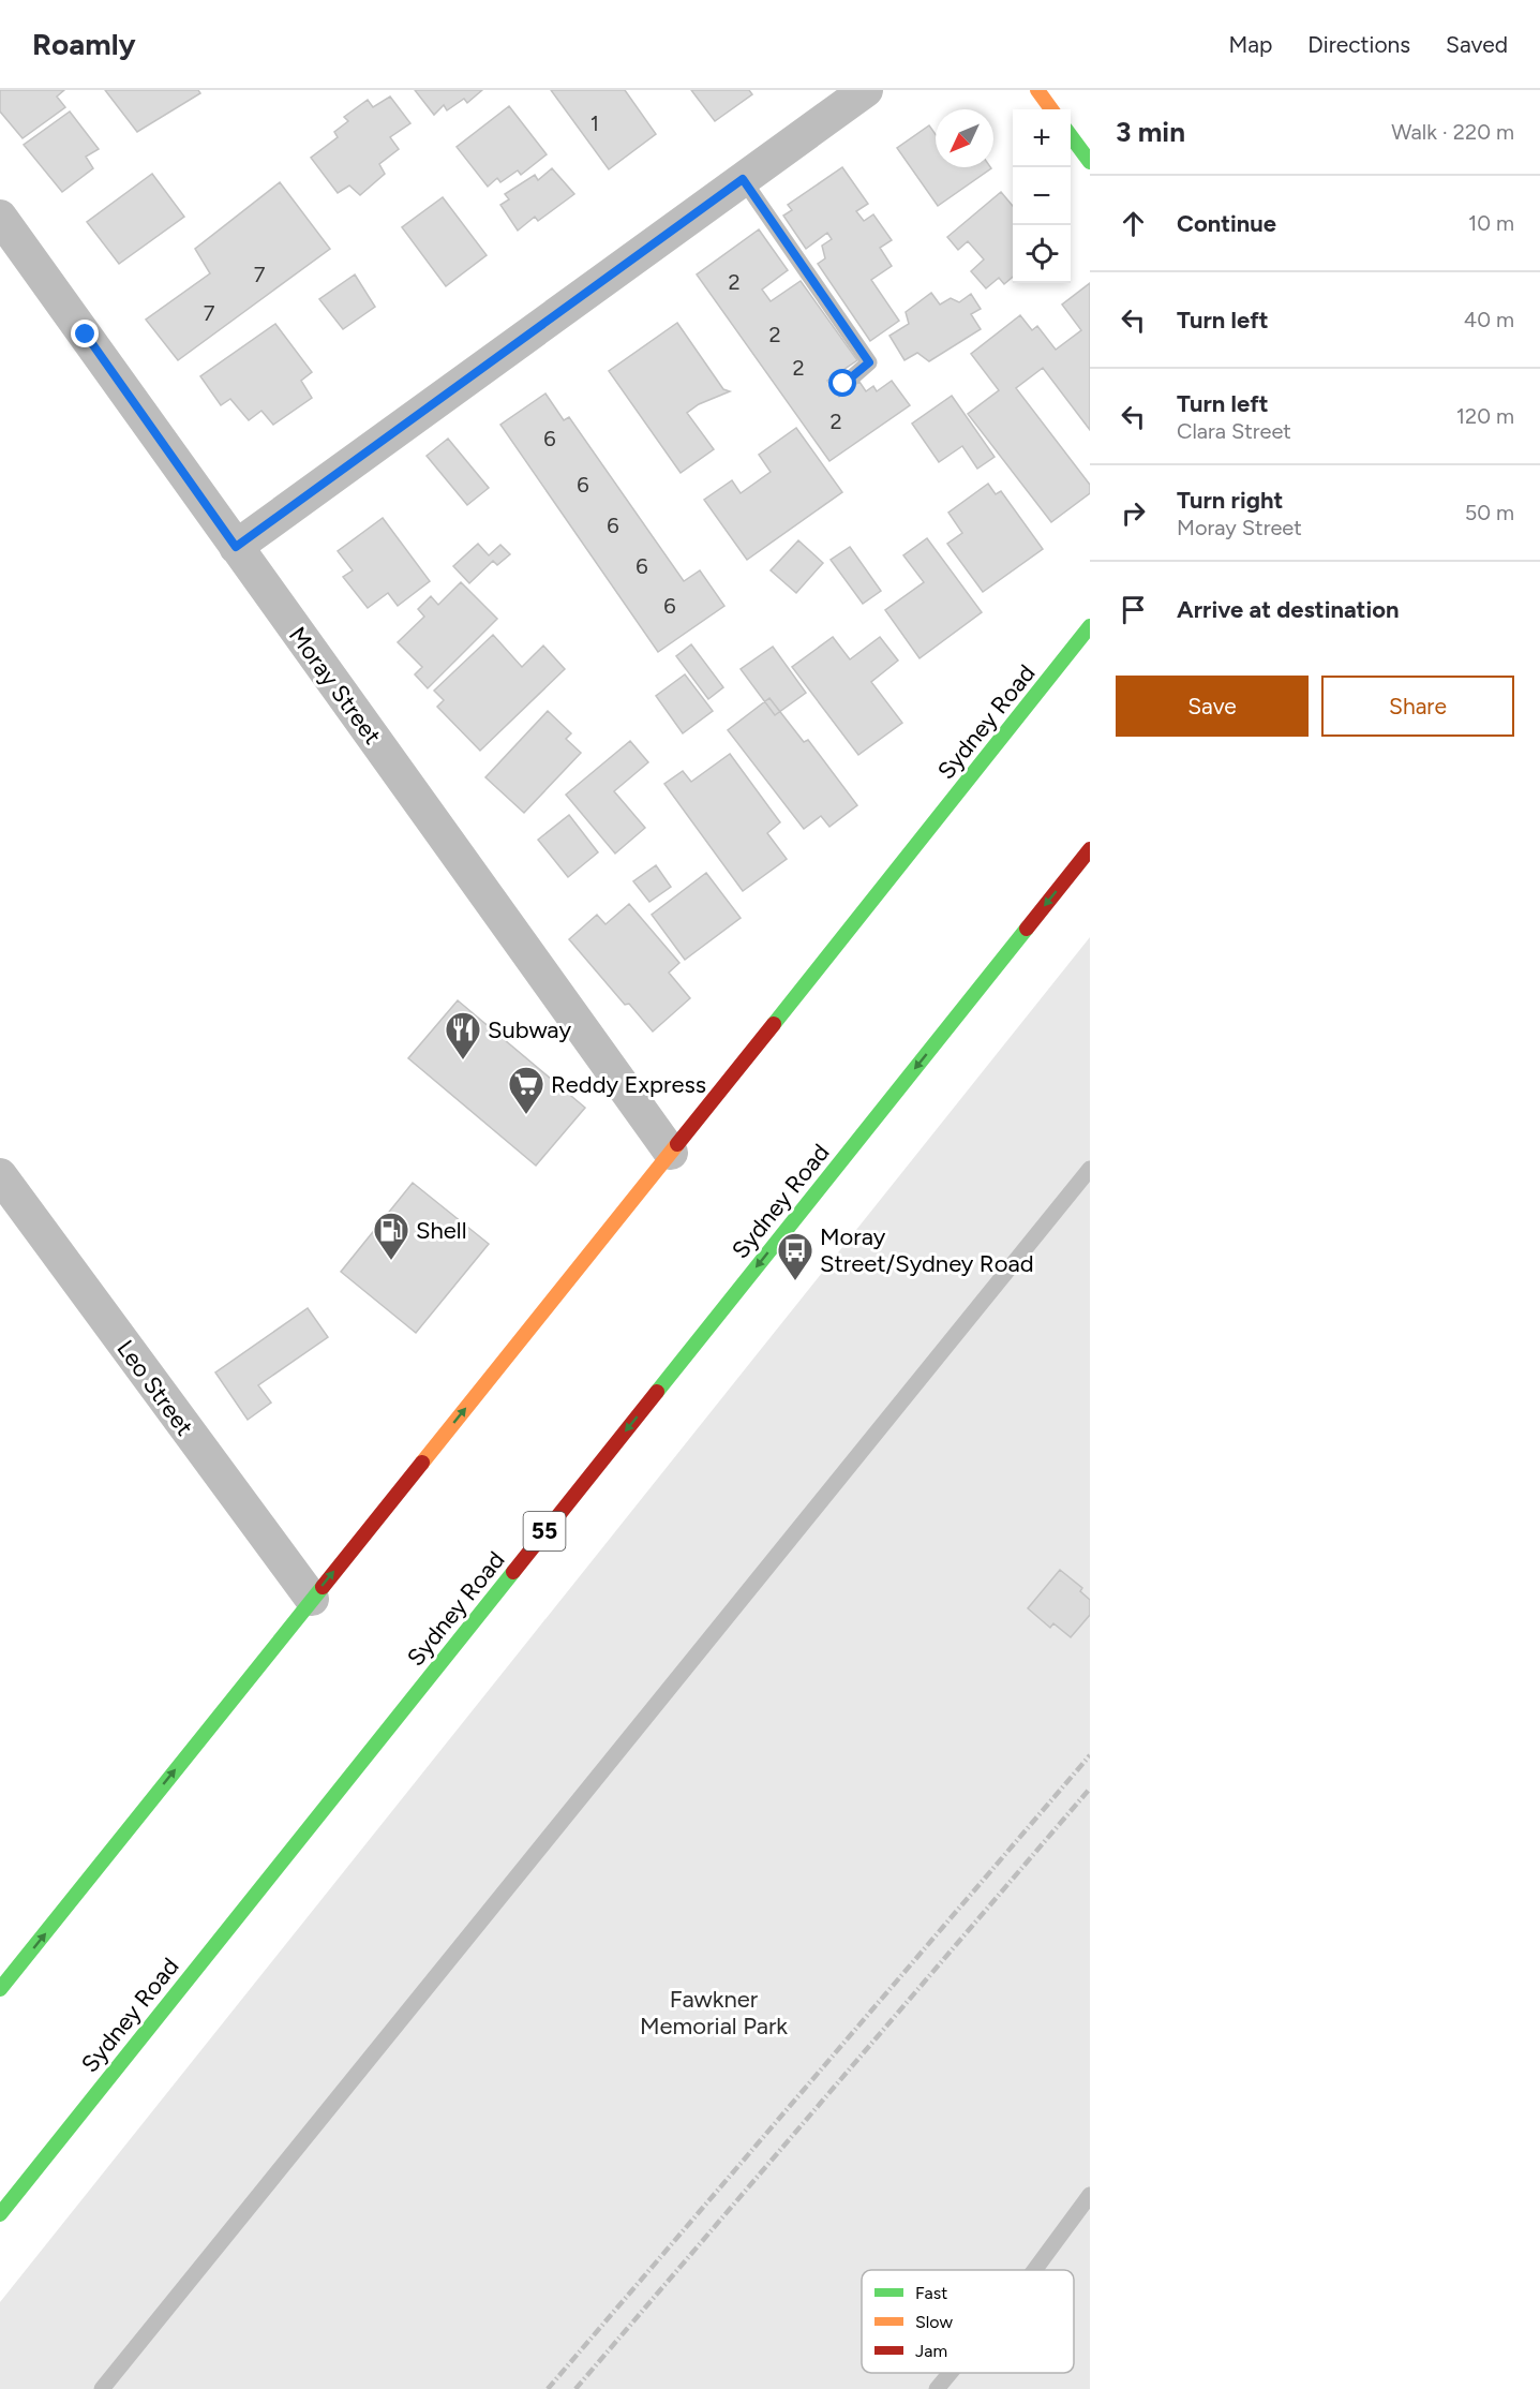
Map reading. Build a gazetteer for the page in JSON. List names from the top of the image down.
{
  "streets": {
    "main road": ["Sydney Road", "55"],
    "street": ["Moray Street", "Leo Street"]
  },
  "crossings": [
    ["Moray Street", "Sydney Road"],
    ["Sydney Road", "Leo Street"]
  ],
  "parks": ["Fawkner Memorial Park"],
  "places": {
    "restaurant": ["Subway"],
    "supermarket": ["Reddy Express"],
    "fuel station": ["Shell"],
    "bus stop": ["Moray Street/Sydney Road"]
  },
  "house_numbers": [
    "1",
    "7",
    "2",
    "7",
    "2",
    "2",
    "2",
    "6",
    "6",
    "6",
    "6",
    "6"
  ],
  "legend": ["Fast", "Slow", "Jam"],
  "north": "bottom left",
  "page": {
    "header": "Roamly",
    "nav": ["Map", "Directions", "Saved"],
    "heading": ["3 min", "Walk · 220 m"],
    "map_buttons": ["+", "−"],
    "list": [
      ["Continue", "10 m"],
      ["Turn left", "40 m"],
      ["Turn left", "Clara Street", "120 m"],
      ["Turn right", "Moray Street", "50 m"],
      "Arrive at destination"
    ],
    "buttons": ["Save", "Share"]
  }
}
